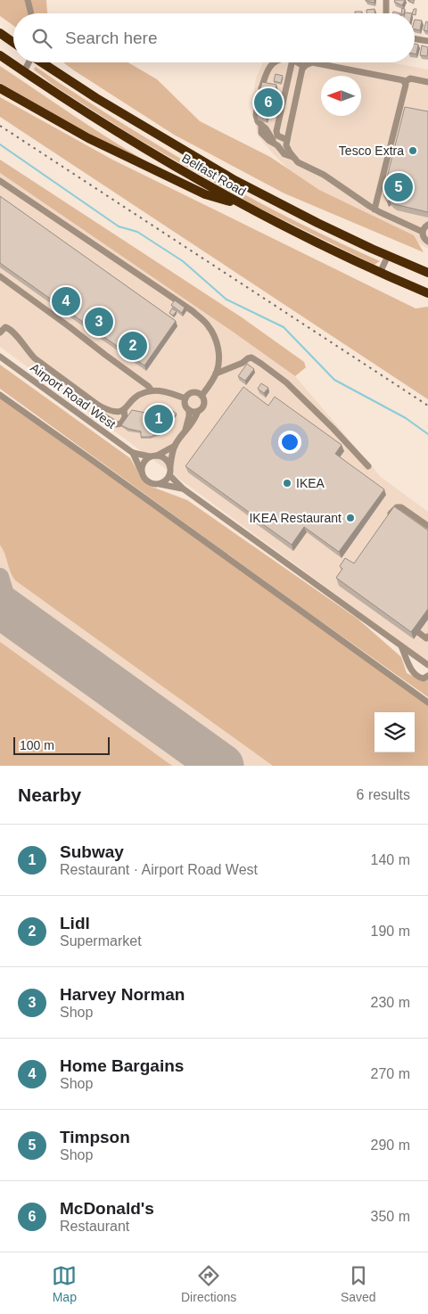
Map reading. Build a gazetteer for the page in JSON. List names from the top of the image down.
{
  "streets": {
    "highway": ["Belfast Road"],
    "street": ["Airport Road West"]
  },
  "places": ["Tesco Extra", "IKEA", "IKEA Restaurant"],
  "scale_bar": "100 m",
  "north": "left",
  "page": {
    "search": "Search here",
    "pins": [
      "6",
      "5",
      "4",
      "3",
      "2",
      "1"
    ],
    "scale": "100 m",
    "heading": ["Nearby", "6 results"],
    "list": [
      {
        "mark": "1",
        "name": "Subway",
        "note": "Restaurant · Airport Road West",
        "value": "140 m"
      },
      {
        "mark": "2",
        "name": "Lidl",
        "note": "Supermarket",
        "value": "190 m"
      },
      {
        "mark": "3",
        "name": "Harvey Norman",
        "note": "Shop",
        "value": "230 m"
      },
      {
        "mark": "4",
        "name": "Home Bargains",
        "note": "Shop",
        "value": "270 m"
      },
      {
        "mark": "5",
        "name": "Timpson",
        "note": "Shop",
        "value": "290 m"
      },
      {
        "mark": "6",
        "name": "McDonald's",
        "note": "Restaurant",
        "value": "350 m"
      }
    ],
    "nav": ["Map", "Directions", "Saved"]
  }
}
